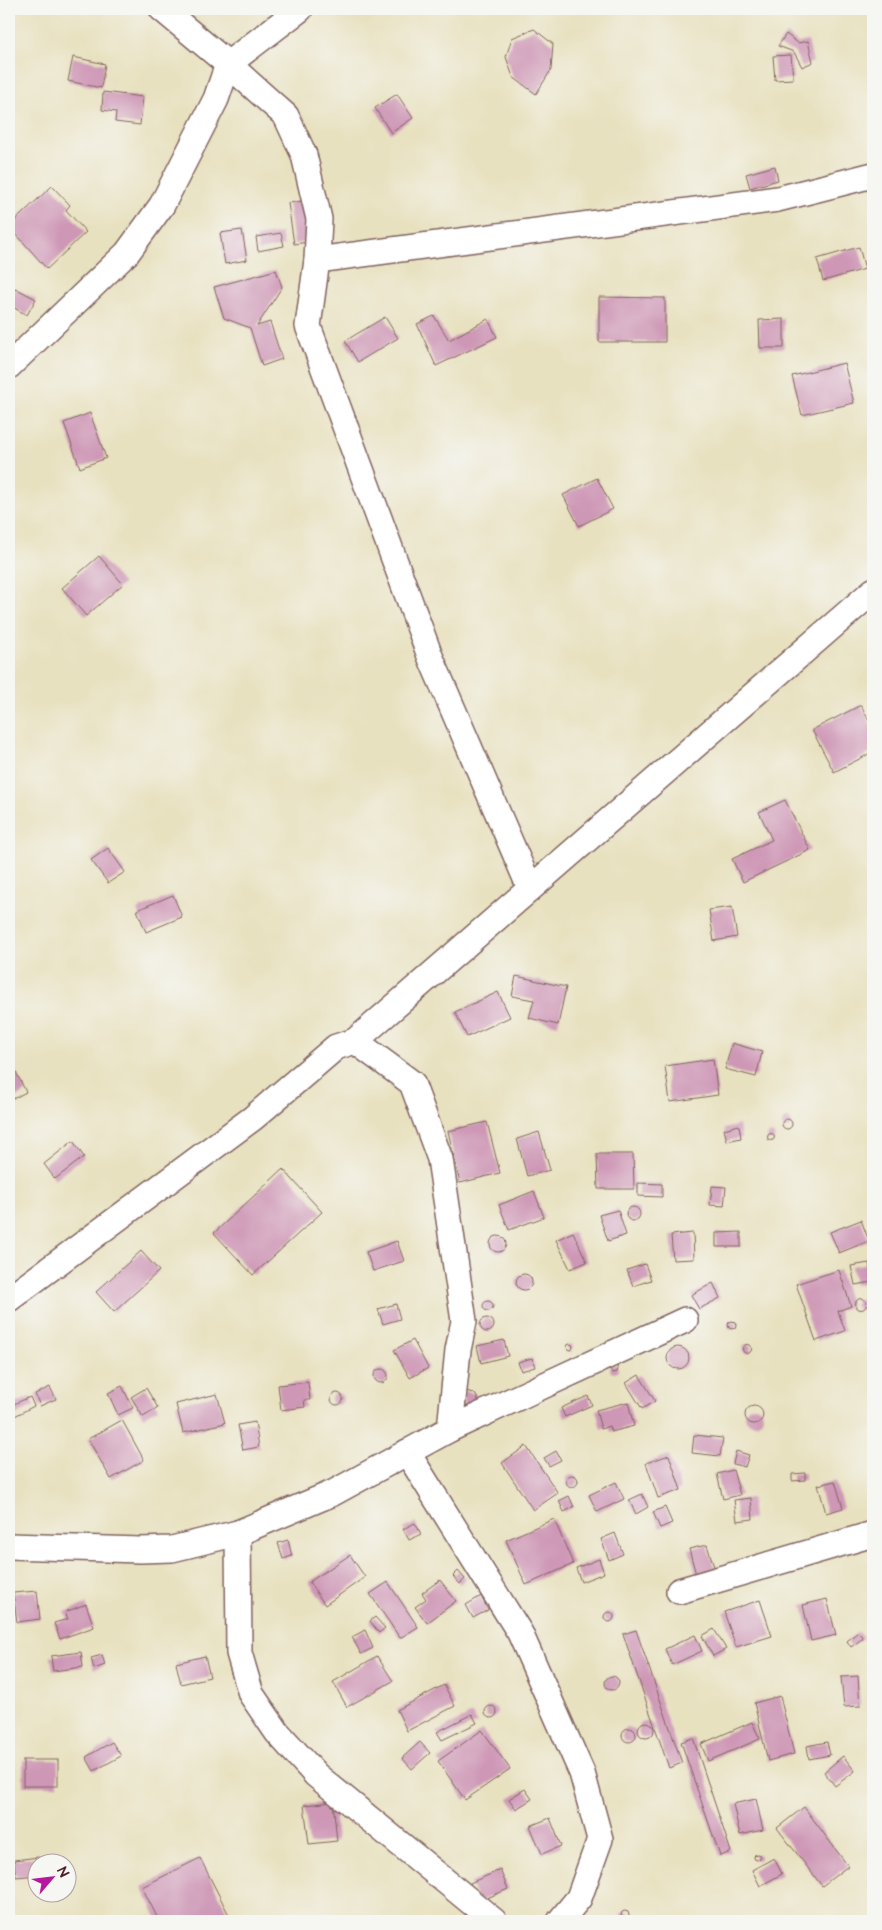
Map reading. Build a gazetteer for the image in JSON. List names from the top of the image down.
{
  "north": "top right"
}
